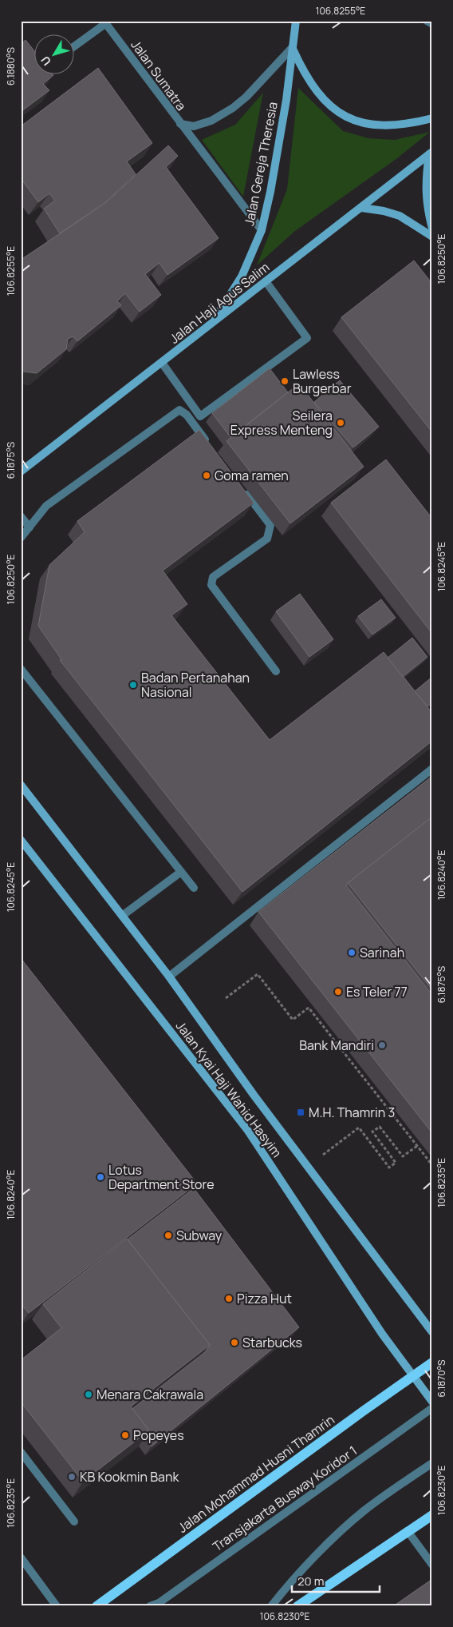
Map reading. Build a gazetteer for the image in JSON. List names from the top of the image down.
{
  "streets": {
    "main road": [
      "Jalan Gereja Theresia",
      "Jalan Haji Agus Salim",
      "Jalan Kyai Haji Wahid Hasyim",
      "Jalan Mohammad Husni Thamrin"
    ],
    "street": ["Jalan Sumatra", "Transjakarta Busway Koridor 1"]
  },
  "crossings": [
    ["Jalan Sumatra", "Jalan Gereja Theresia"],
    ["Jalan Gereja Theresia", "Jalan Haji Agus Salim"],
    ["Jalan Kyai Haji Wahid Hasyim", "Jalan Mohammad Husni Thamrin"]
  ],
  "places": {
    "other": [
      "Lawless Burgerbar",
      "Seilera Express Menteng",
      "Goma ramen",
      "Badan Pertanahan Nasional",
      "Sarinah",
      "Es Teler 77",
      "Bank Mandiri",
      "Lotus Department Store",
      "Subway",
      "Pizza Hut",
      "Starbucks",
      "Menara Cakrawala",
      "Popeyes",
      "KB Kookmin Bank"
    ],
    "transit": ["M.H. Thamrin 3"]
  },
  "scale_bar": "20 m",
  "north": "bottom left",
  "coordinates": [
    "106.8255°E",
    "6.1880°S",
    "106.8250°E",
    "6.1875°S",
    "106.8245°E",
    "106.8240°E",
    "106.8235°E",
    "6.1870°S",
    "106.8230°E"
  ]
}
